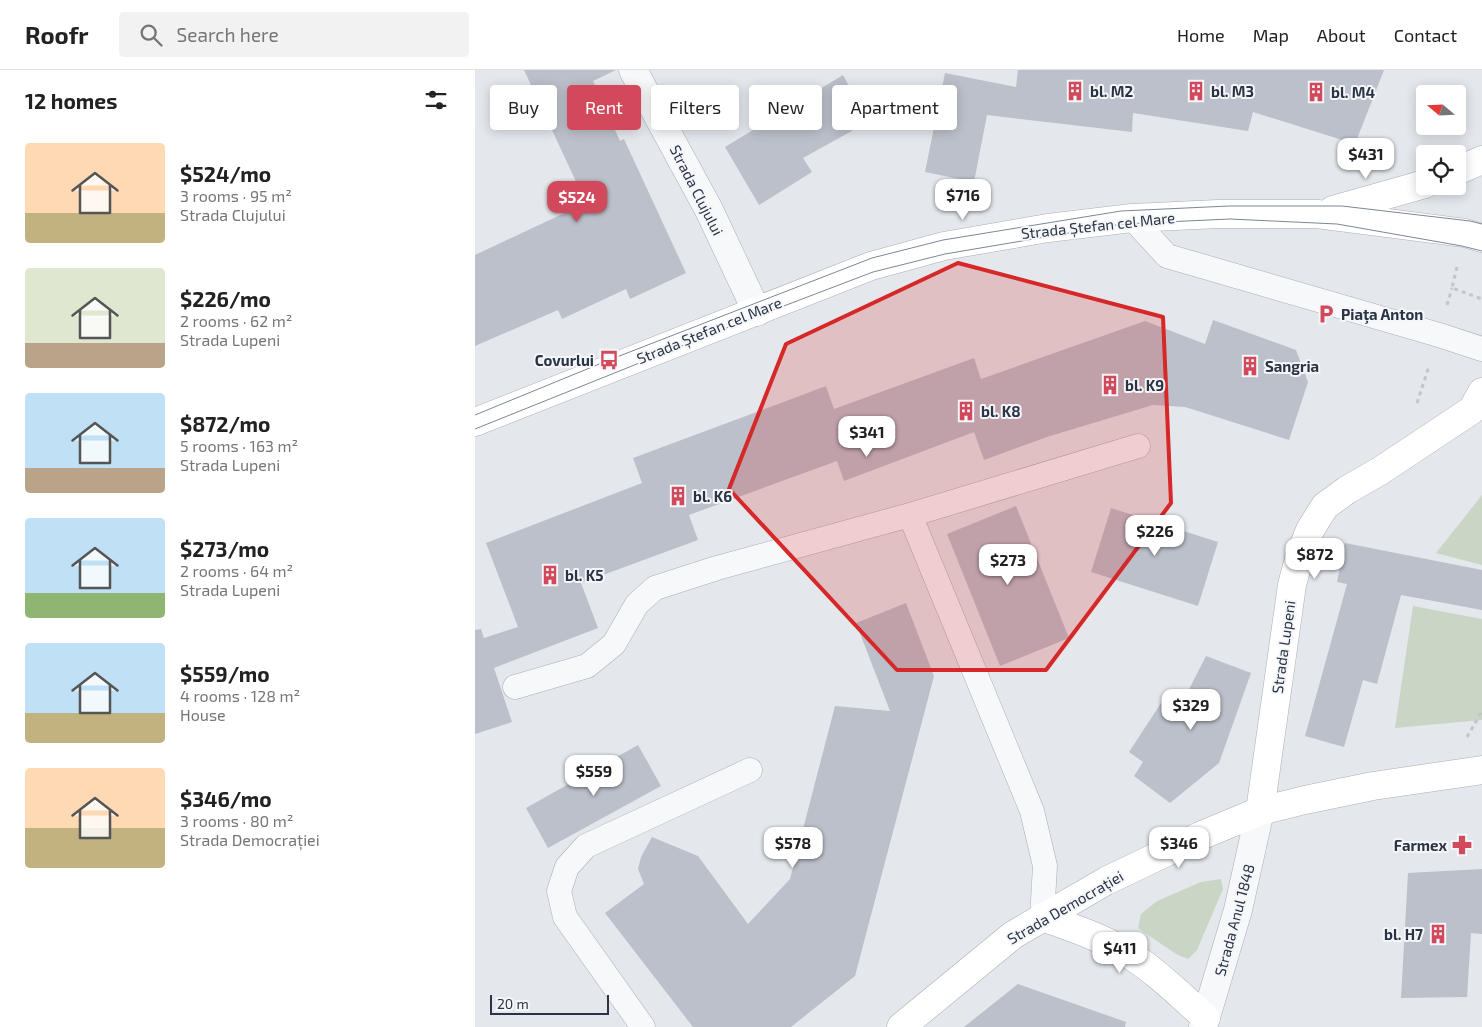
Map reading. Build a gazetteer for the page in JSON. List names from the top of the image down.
{
  "streets": {
    "main road": ["Strada Ștefan cel Mare", "Strada Lupeni", "Strada Democrației"],
    "street": ["Strada Clujului", "Strada Anul 1848"]
  },
  "crossings": [
    ["Strada Clujului", "Strada Ștefan cel Mare"],
    ["Strada Lupeni", "Strada Democrației"],
    ["Strada Lupeni", "Strada Anul 1848"],
    ["Strada Democrației", "Strada Anul 1848"]
  ],
  "places": {
    "building": [
      "bl. M2",
      "bl. M3",
      "bl. M4",
      "Sangria",
      "bl. K9",
      "bl. K8",
      "bl. K6",
      "bl. K5",
      "bl. H7"
    ],
    "parking": ["Piaţa Anton"],
    "bus stop": ["Covurlui"],
    "pharmacy": ["Farmex"]
  },
  "scale_bar": "20 m",
  "north": "left",
  "page": {
    "header": "Roofr",
    "search": "Search here",
    "nav": [
      "Home",
      "Map",
      "About",
      "Contact"
    ],
    "heading": "12 homes",
    "chip": [
      "Buy",
      "Rent",
      "Filters",
      "New",
      "Apartment"
    ],
    "list": [
      {
        "name": "$524/mo",
        "note": "3 rooms · 95 m² · Strada Clujului"
      },
      {
        "name": "$226/mo",
        "note": "2 rooms · 62 m² · Strada Lupeni"
      },
      {
        "name": "$872/mo",
        "note": "5 rooms · 163 m² · Strada Lupeni"
      },
      {
        "name": "$273/mo",
        "note": "2 rooms · 64 m² · Strada Lupeni"
      },
      {
        "name": "$559/mo",
        "note": "4 rooms · 128 m² · House"
      },
      {
        "name": "$346/mo",
        "note": "3 rooms · 80 m² · Strada Democrației"
      }
    ],
    "price": [
      "$431",
      "$716",
      "$524",
      "$341",
      "$226",
      "$872",
      "$273",
      "$329",
      "$559",
      "$578",
      "$346",
      "$411"
    ],
    "scale": "20 m"
  }
}
